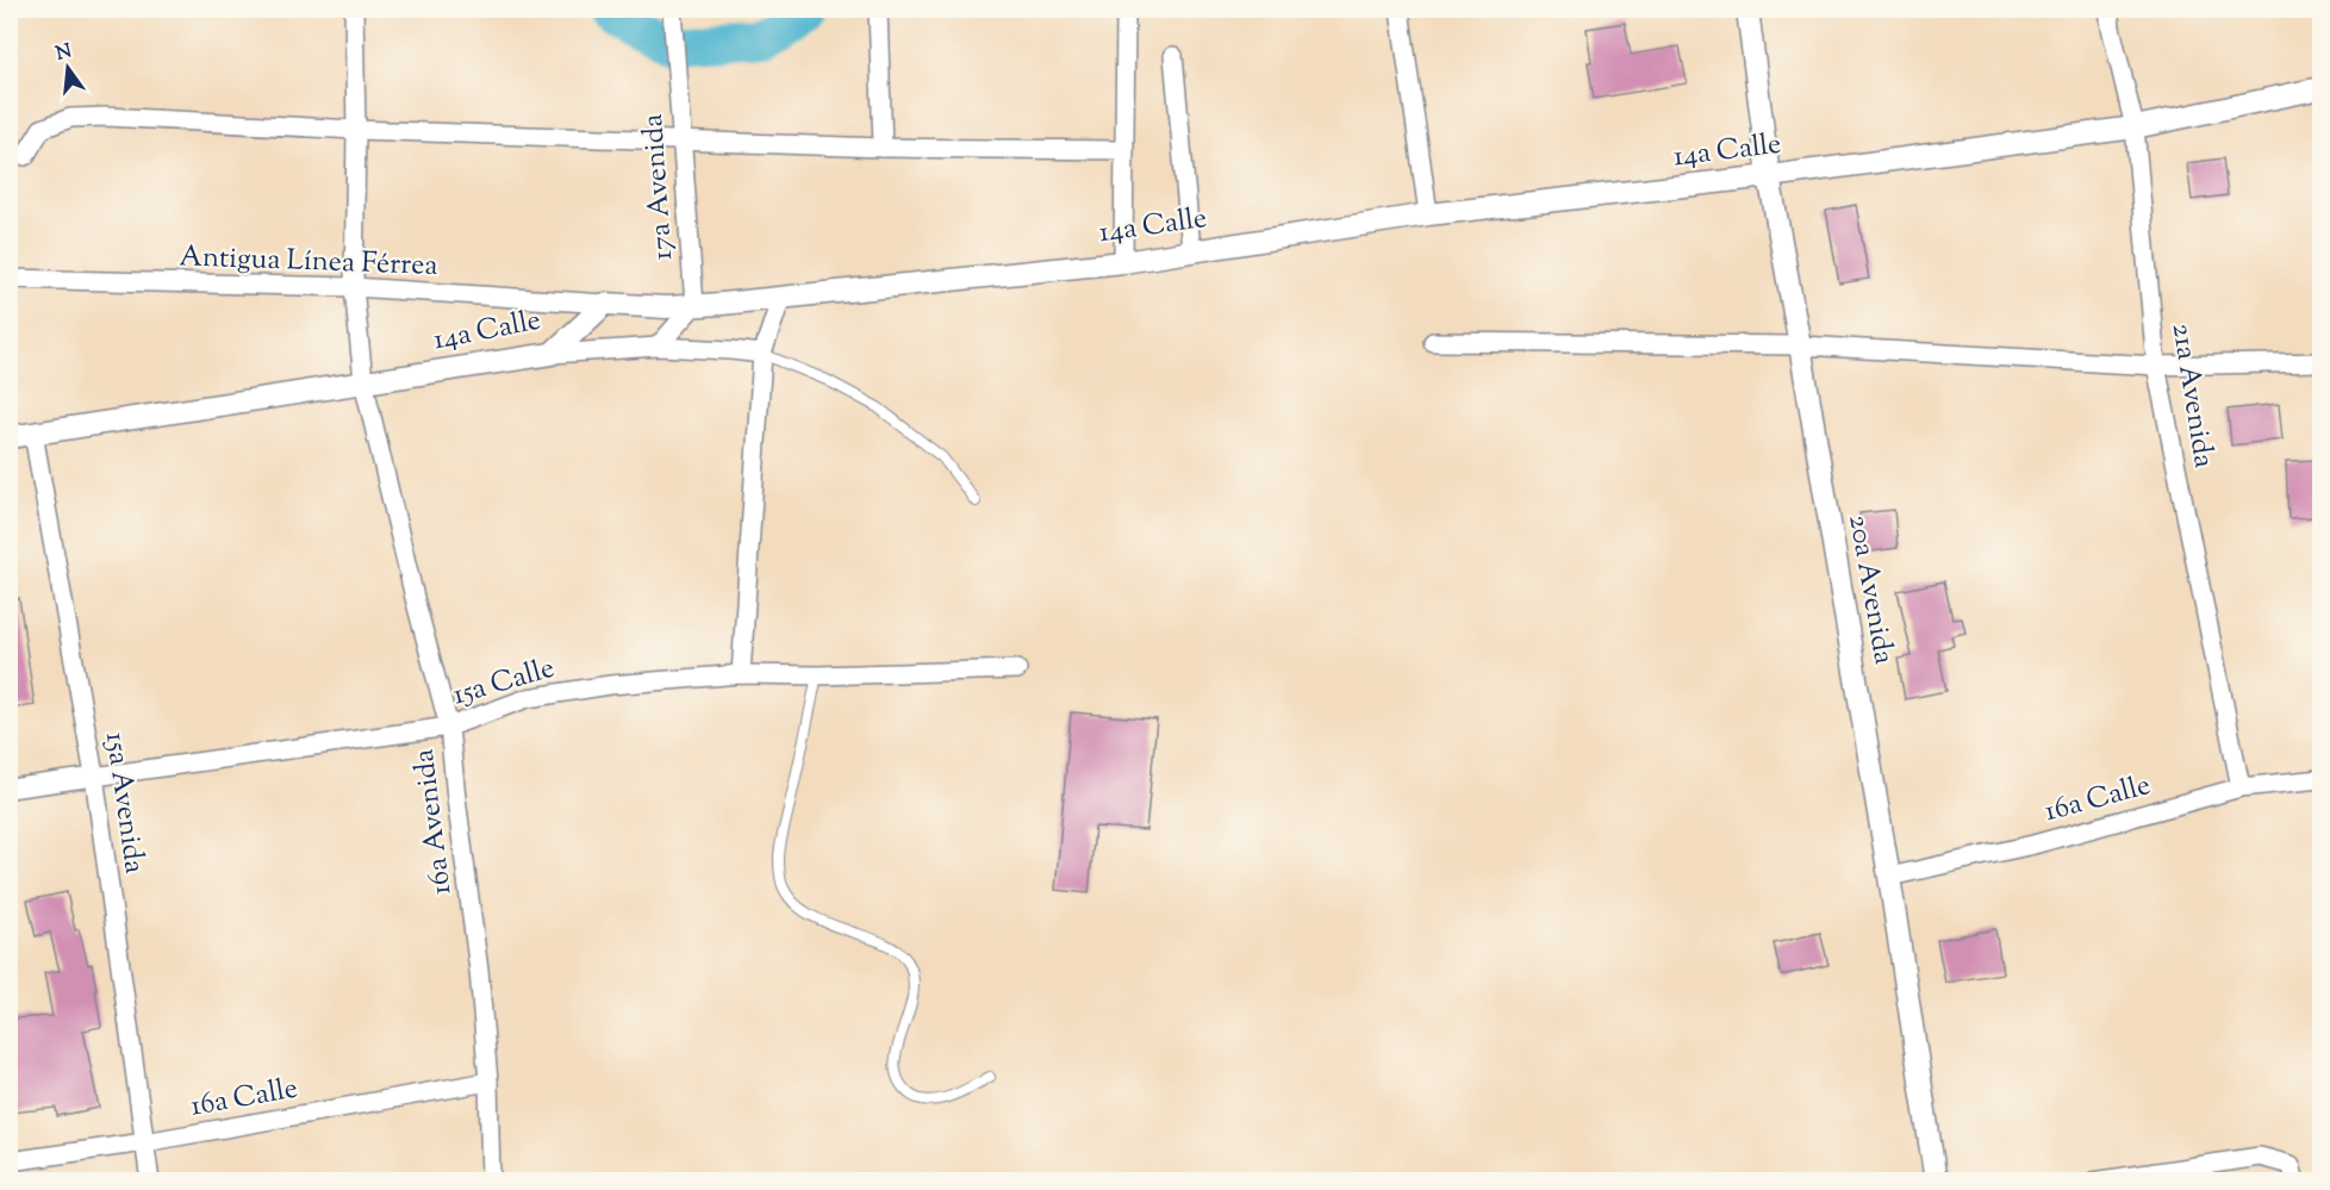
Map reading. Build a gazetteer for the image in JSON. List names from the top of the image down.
{
  "streets": {
    "street": [
      "14a Calle",
      "17a Avenida",
      "Antigua Línea Férrea",
      "21a Avenida",
      "20a Avenida",
      "15a Calle",
      "16a Calle",
      "15a Avenida",
      "16a Avenida"
    ]
  },
  "crossings": [
    ["14a Calle", "17a Avenida"],
    ["14a Calle", "Antigua Línea Férrea"],
    ["14a Calle", "21a Avenida"],
    ["14a Calle", "20a Avenida"],
    ["14a Calle", "15a Avenida"],
    ["14a Calle", "16a Avenida"],
    ["Antigua Línea Férrea", "16a Avenida"],
    ["21a Avenida", "16a Calle"],
    ["20a Avenida", "16a Calle"],
    ["15a Calle", "15a Avenida"],
    ["15a Calle", "16a Avenida"],
    ["16a Calle", "15a Avenida"],
    ["16a Calle", "16a Avenida"]
  ],
  "north": "top"
}
